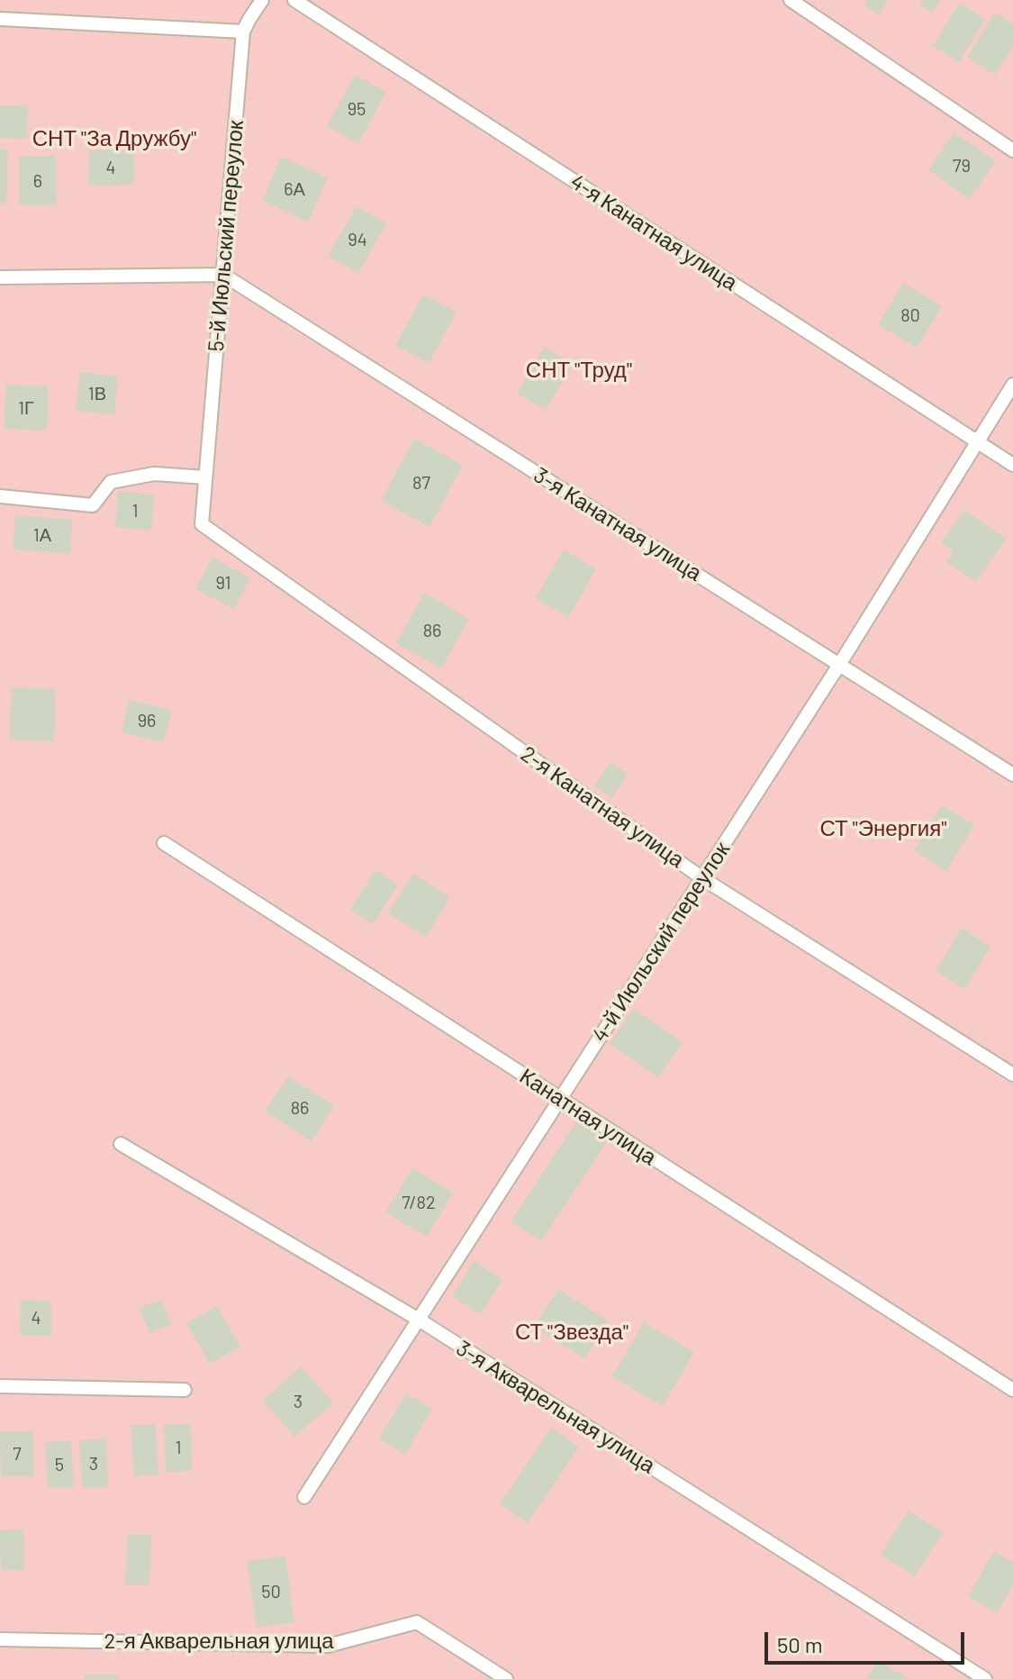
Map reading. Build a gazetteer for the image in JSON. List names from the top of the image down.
{
  "streets": {
    "lane": [
      "4-я Канатная улица",
      "5-й Июльский переулок",
      "3-я Канатная улица",
      "2-я Канатная улица",
      "4-й Июльский переулок",
      "Канатная улица",
      "3-я Акварельная улица",
      "2-я Акварельная улица"
    ]
  },
  "crossings": [
    ["4-я Канатная улица", "4-й Июльский переулок"],
    ["5-й Июльский переулок", "3-я Канатная улица"],
    ["5-й Июльский переулок", "2-я Канатная улица"],
    ["3-я Канатная улица", "4-й Июльский переулок"],
    ["2-я Канатная улица", "4-й Июльский переулок"],
    ["4-й Июльский переулок", "Канатная улица"],
    ["4-й Июльский переулок", "3-я Акварельная улица"]
  ],
  "parks": [
    "СНТ \"За Дружбу\"",
    "СНТ \"Труд\"",
    "СТ \"Энергия\"",
    "СТ \"Звезда\""
  ],
  "house_numbers": [
    "95",
    "79",
    "4",
    "6",
    "6А",
    "94",
    "80",
    "1В",
    "1Г",
    "87",
    "1",
    "1А",
    "91",
    "86",
    "96",
    "86",
    "7/82",
    "4",
    "3",
    "1",
    "7",
    "3",
    "5",
    "50"
  ],
  "scale_bar": "50 m"
}
